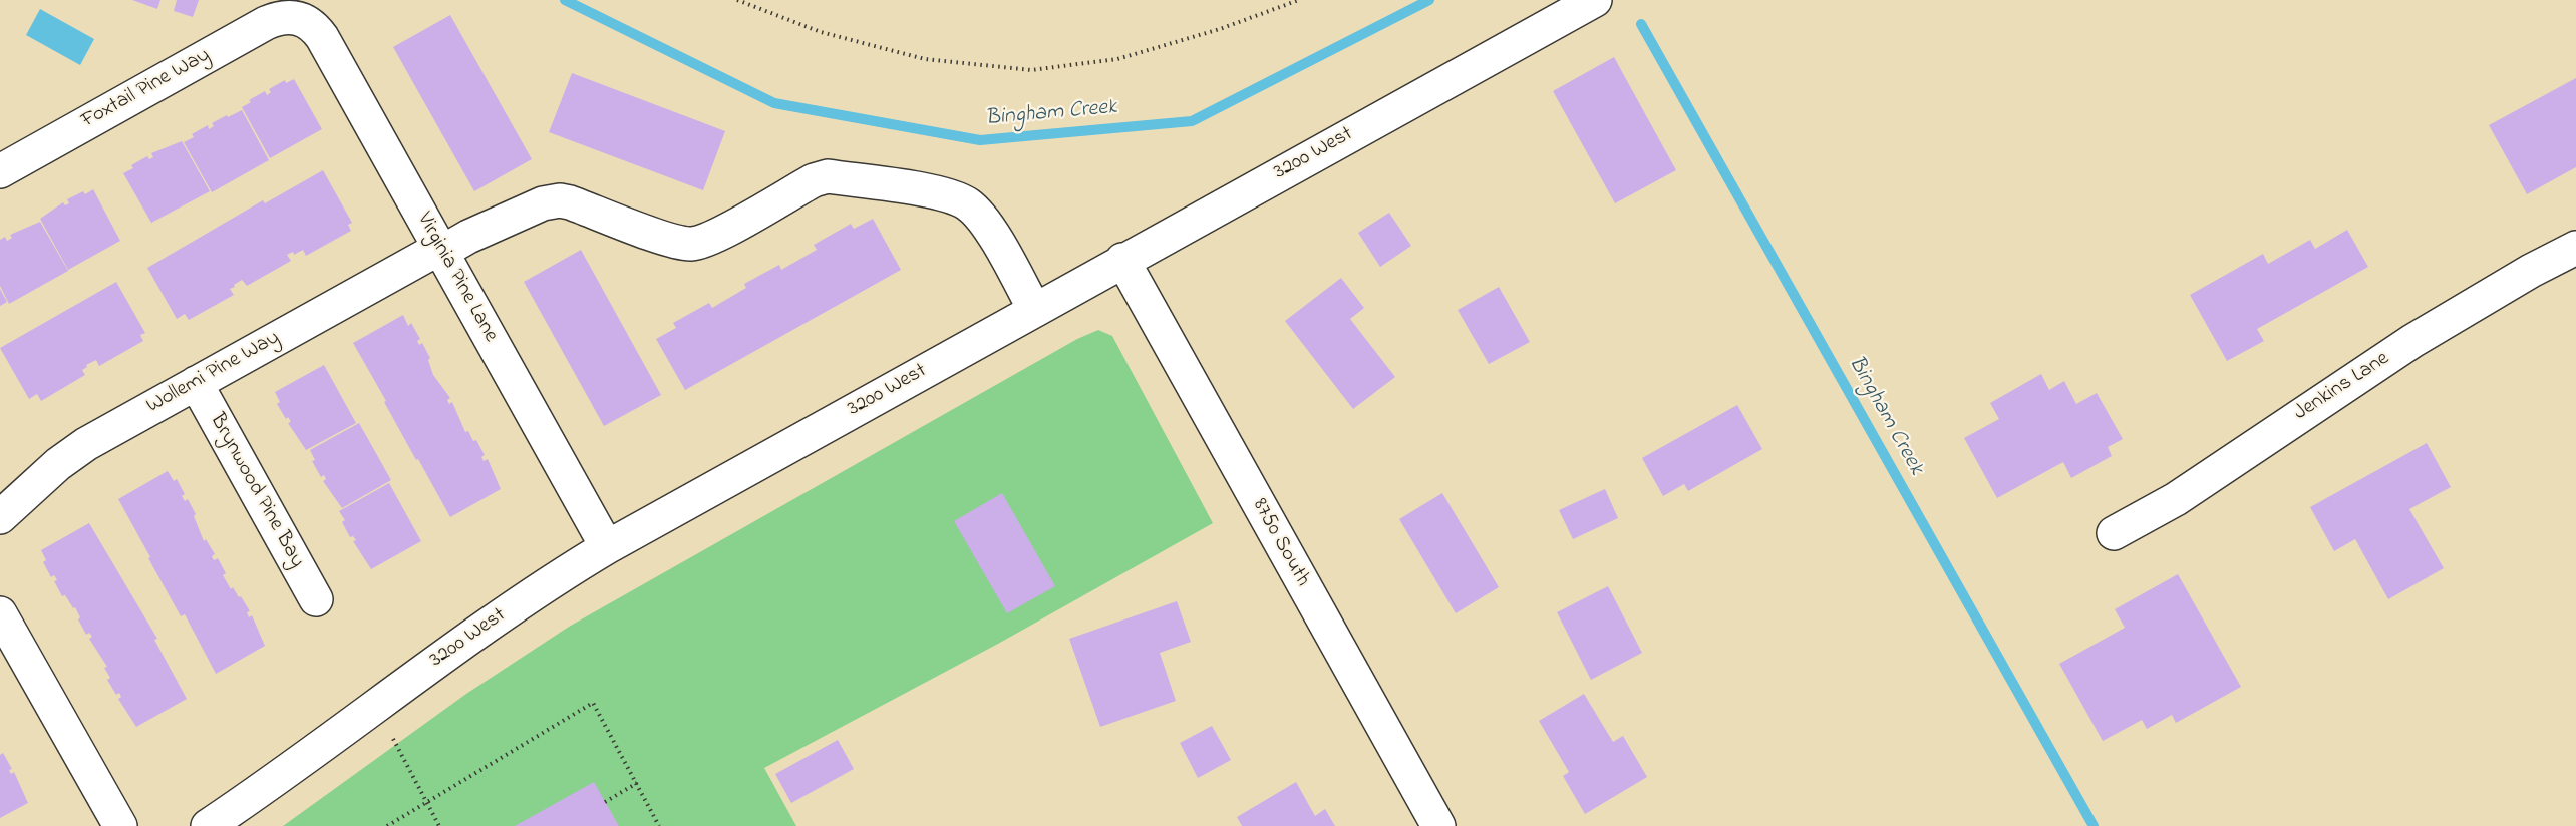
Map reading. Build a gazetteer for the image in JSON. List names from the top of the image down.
{
  "streets": {
    "street": [
      "Foxtail Pine Way",
      "3200 West",
      "Virginia Pine Lane",
      "Wollemi Pine Way",
      "Jenkins Lane",
      "Brynwood Pine Bay",
      "8750 South"
    ]
  },
  "crossings": [
    ["Foxtail Pine Way", "Virginia Pine Lane"],
    ["3200 West", "Virginia Pine Lane"],
    ["3200 West", "Wollemi Pine Way"],
    ["3200 West", "8750 South"],
    ["Virginia Pine Lane", "Wollemi Pine Way"],
    ["Wollemi Pine Way", "Brynwood Pine Bay"]
  ],
  "water": ["Bingham Creek"]
}
